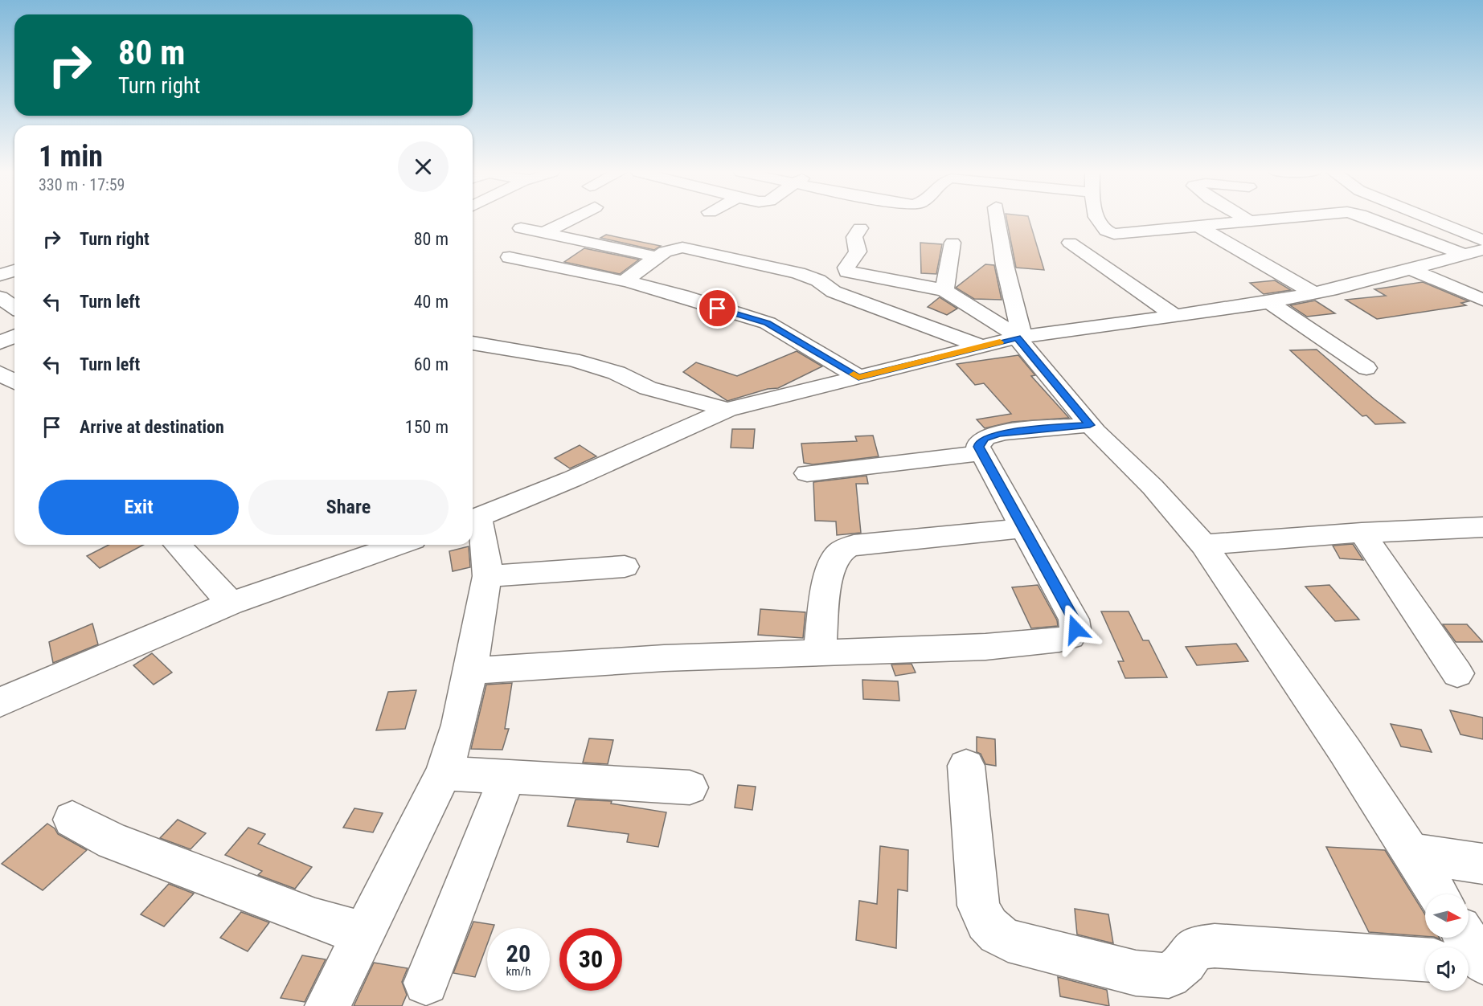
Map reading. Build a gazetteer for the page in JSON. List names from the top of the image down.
{
  "north": "right",
  "page": {
    "turn": ["80 m", "Turn right"],
    "heading": ["1 min", "330 m · 17:59"],
    "list": [
      {
        "name": "Turn right",
        "value": "80 m"
      },
      {
        "name": "Turn left",
        "value": "40 m"
      },
      {
        "name": "Turn left",
        "value": "60 m"
      },
      {
        "name": "Arrive at destination",
        "value": "150 m"
      }
    ],
    "buttons": ["Exit", "Share"],
    "speed": "20 km/h",
    "limit": "30"
  }
}
